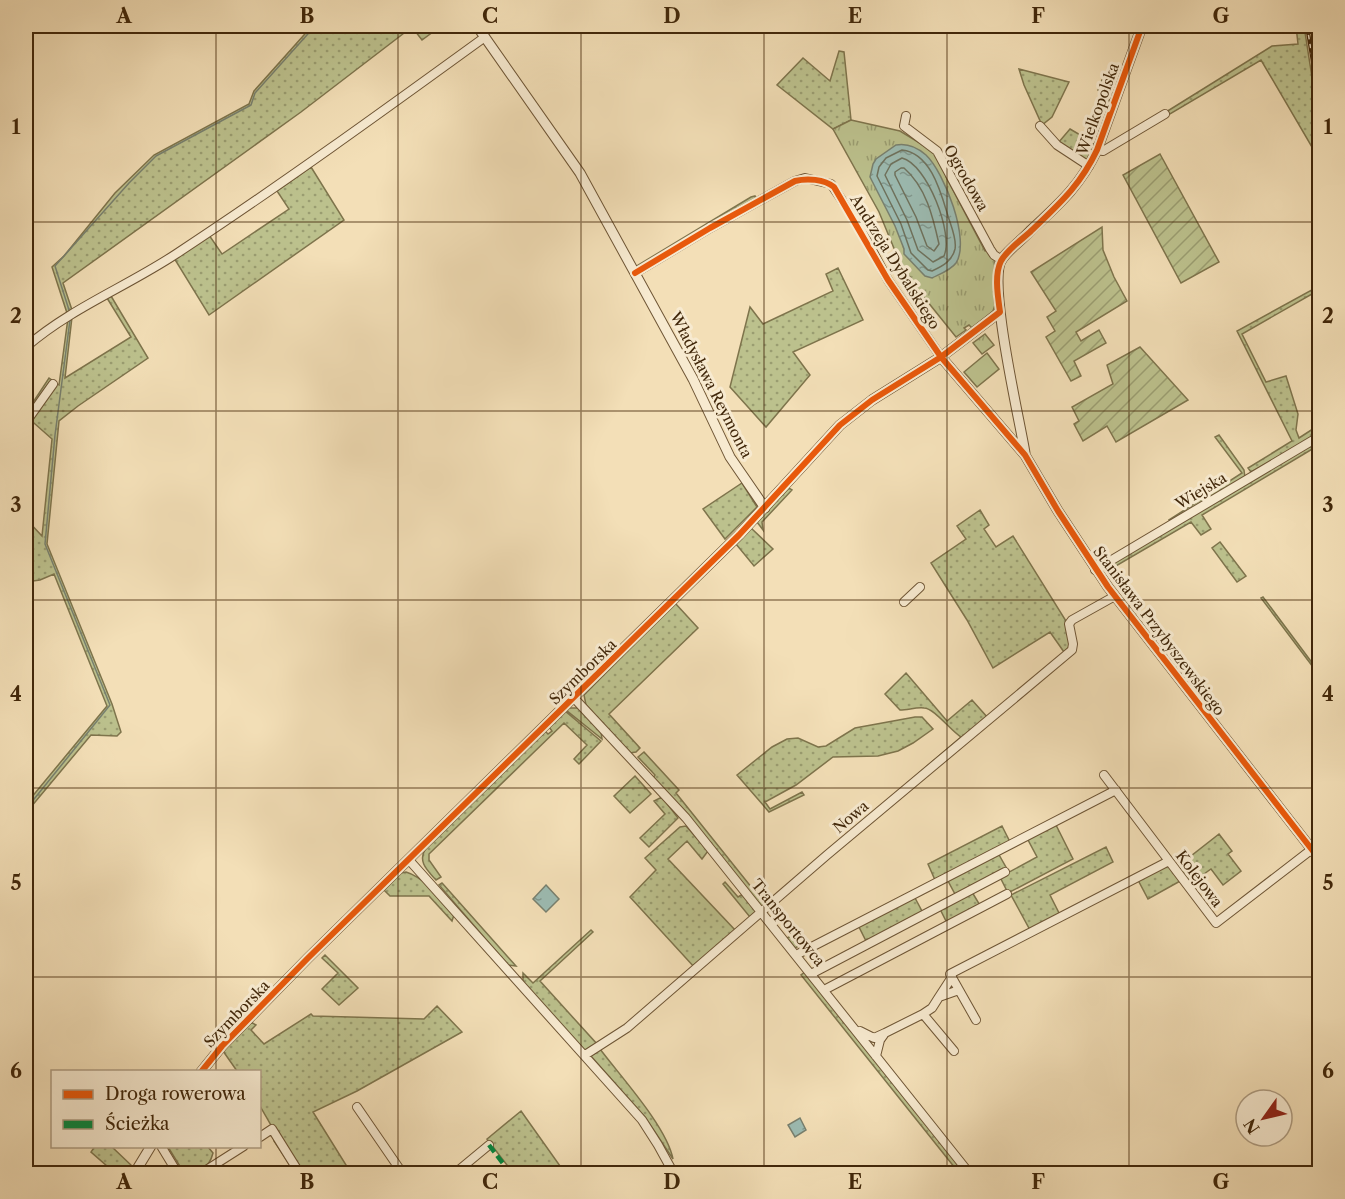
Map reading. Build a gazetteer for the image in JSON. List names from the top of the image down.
{
  "streets": {
    "street": [
      "Wielkopolska",
      "Ogrodowa",
      "Andrzeja Dybalskiego",
      "Władysława Reymonta",
      "Wiejska",
      "Stanisława Przybyszewskiego",
      "Szymborska",
      "Nowa",
      "Kolejowa",
      "Transportowca"
    ]
  },
  "crossings": [
    ["Wielkopolska", "Ogrodowa"],
    ["Andrzeja Dybalskiego", "Władysława Reymonta"],
    ["Andrzeja Dybalskiego", "Stanisława Przybyszewskiego"],
    ["Andrzeja Dybalskiego", "Szymborska"],
    ["Władysława Reymonta", "Szymborska"],
    ["Wiejska", "Stanisława Przybyszewskiego"],
    ["Stanisława Przybyszewskiego", "Szymborska"],
    ["Stanisława Przybyszewskiego", "Nowa"],
    ["Stanisława Przybyszewskiego", "Kolejowa"],
    ["Szymborska", "Transportowca"],
    ["Nowa", "Transportowca"]
  ],
  "legend": ["Droga rowerowa", "Ścieżka"],
  "north": "bottom left",
  "grid": {
    "columns": [
      "A",
      "B",
      "C",
      "D",
      "E",
      "F",
      "G"
    ],
    "rows": [
      "1",
      "2",
      "3",
      "4",
      "5",
      "6"
    ]
  }
}
